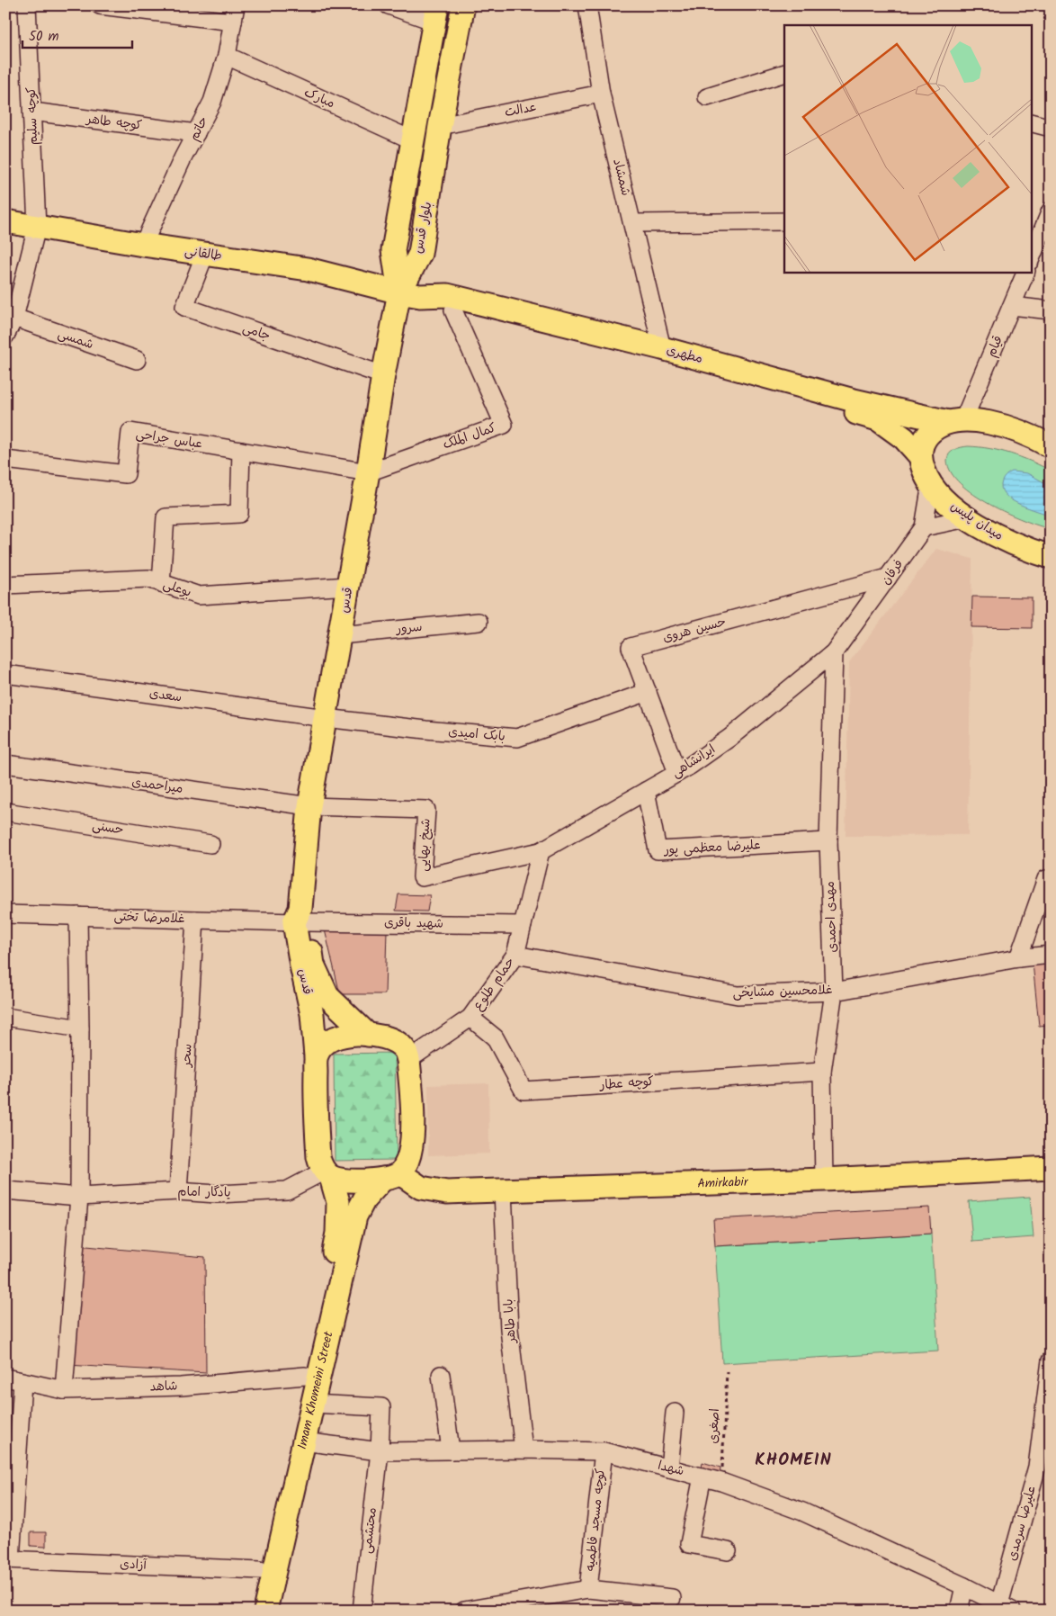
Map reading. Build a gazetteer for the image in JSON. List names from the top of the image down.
{
  "streets": {
    "main road": [
      "بلوار قدس",
      "طالقانی",
      "مطهری",
      "میدان پلیس",
      "قدس",
      "Amirkabir",
      "Imam Khomeini Street"
    ],
    "street": [
      "مبارک",
      "عدالت",
      "کوچه سلیم",
      "کوچه طاهر",
      "حاتم",
      "شمشاد",
      "جامی",
      "شمسی",
      "قیام",
      "کمال الملک",
      "عباس جراحی",
      "فرفان",
      "بوعلی",
      "سرور",
      "حسین هروی",
      "سعدی",
      "بابک امیدی",
      "ایرانشاهی",
      "میراحمدی",
      "حسنی",
      "شیخ بهایی",
      "علیرضا معظمی پور",
      "مهدی احمدی",
      "غلامرضا تختی",
      "شهید باقری",
      "حمام طلوع",
      "غلامحسین مشایخی",
      "سحر",
      "کوچه عطار",
      "یادگار امام",
      "بابا طاهر",
      "شاهد",
      "شهدا",
      "کوچه مسجد فاطمیه",
      "علیرضا سرمدی",
      "محتشمی",
      "آزادی"
    ],
    "path": ["اصغری"]
  },
  "crossings": [
    ["مبارک", "حاتم"],
    ["مبارک", "بلوار قدس"],
    ["عدالت", "شمشاد"],
    ["عدالت", "بلوار قدس"],
    ["کوچه سلیم", "کوچه طاهر"],
    ["کوچه سلیم", "طالقانی"],
    ["کوچه سلیم", "شمسی"],
    ["کوچه طاهر", "حاتم"],
    ["حاتم", "طالقانی"],
    ["شمشاد", "مطهری"],
    ["بلوار قدس", "طالقانی"],
    ["بلوار قدس", "مطهری"],
    ["بلوار قدس", "قدس"],
    ["طالقانی", "جامی"],
    ["طالقانی", "مطهری"],
    ["طالقانی", "قدس"],
    ["جامی", "قدس"],
    ["قیام", "مطهری"],
    ["مطهری", "کمال الملک"],
    ["مطهری", "میدان پلیس"],
    ["مطهری", "قدس"],
    ["کمال الملک", "عباس جراحی"],
    ["کمال الملک", "قدس"],
    ["عباس جراحی", "قدس"],
    ["میدان پلیس", "فرفان"],
    ["فرفان", "حسین هروی"],
    ["فرفان", "ایرانشاهی"],
    ["فرفان", "مهدی احمدی"],
    ["بوعلی", "قدس"],
    ["قدس", "سرور"],
    ["قدس", "سعدی"],
    ["قدس", "بابک امیدی"],
    ["قدس", "میراحمدی"],
    ["قدس", "شیخ بهایی"],
    ["قدس", "غلامرضا تختی"],
    ["قدس", "شهید باقری"],
    ["قدس", "حمام طلوع"],
    ["قدس", "Amirkabir"],
    ["قدس", "یادگار امام"],
    ["قدس", "Imam Khomeini Street"],
    ["حسین هروی", "بابک امیدی"],
    ["حسین هروی", "ایرانشاهی"],
    ["سعدی", "بابک امیدی"],
    ["ایرانشاهی", "شیخ بهایی"],
    ["ایرانشاهی", "علیرضا معظمی پور"],
    ["ایرانشاهی", "مهدی احمدی"],
    ["ایرانشاهی", "حمام طلوع"],
    ["میراحمدی", "شیخ بهایی"],
    ["شیخ بهایی", "حمام طلوع"],
    ["علیرضا معظمی پور", "مهدی احمدی"],
    ["مهدی احمدی", "غلامحسین مشایخی"],
    ["مهدی احمدی", "کوچه عطار"],
    ["مهدی احمدی", "Amirkabir"],
    ["غلامرضا تختی", "شهید باقری"],
    ["غلامرضا تختی", "سحر"],
    ["شهید باقری", "حمام طلوع"],
    ["حمام طلوع", "غلامحسین مشایخی"],
    ["حمام طلوع", "کوچه عطار"],
    ["حمام طلوع", "Amirkabir"],
    ["حمام طلوع", "یادگار امام"],
    ["حمام طلوع", "Imam Khomeini Street"],
    ["سحر", "یادگار امام"],
    ["Amirkabir", "یادگار امام"],
    ["Amirkabir", "بابا طاهر"],
    ["Amirkabir", "Imam Khomeini Street"],
    ["یادگار امام", "Imam Khomeini Street"],
    ["بابا طاهر", "شهدا"],
    ["شاهد", "Imam Khomeini Street"],
    ["Imam Khomeini Street", "شهدا"],
    ["Imam Khomeini Street", "محتشمی"],
    ["Imam Khomeini Street", "آزادی"],
    ["اصغری", "شهدا"],
    ["شهدا", "کوچه مسجد فاطمیه"],
    ["شهدا", "علیرضا سرمدی"],
    ["شهدا", "محتشمی"]
  ],
  "districts": ["KHOMEIN"],
  "scale_bar": "50 m"
}
